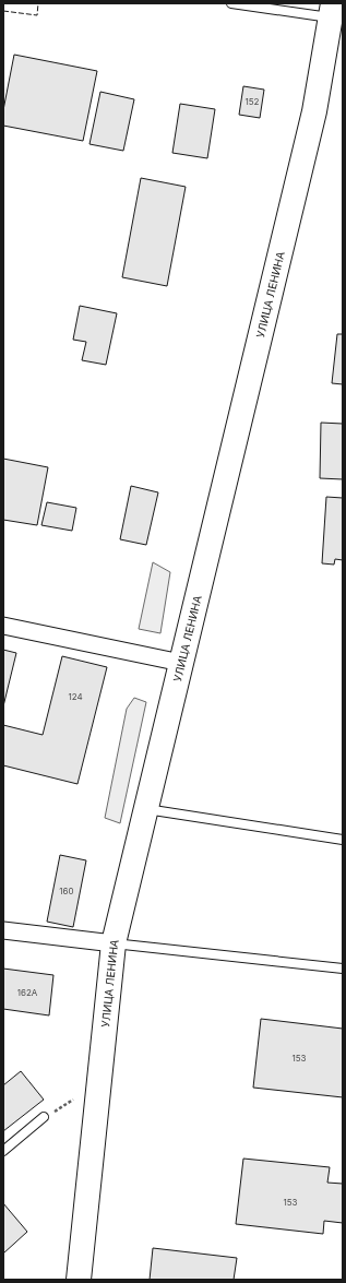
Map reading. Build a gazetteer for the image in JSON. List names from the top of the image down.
{
  "streets": {
    "street": ["УЛИЦА ЛЕНИНА"]
  },
  "house_numbers": [
    "152",
    "124",
    "160",
    "162А",
    "153",
    "153"
  ]
}
